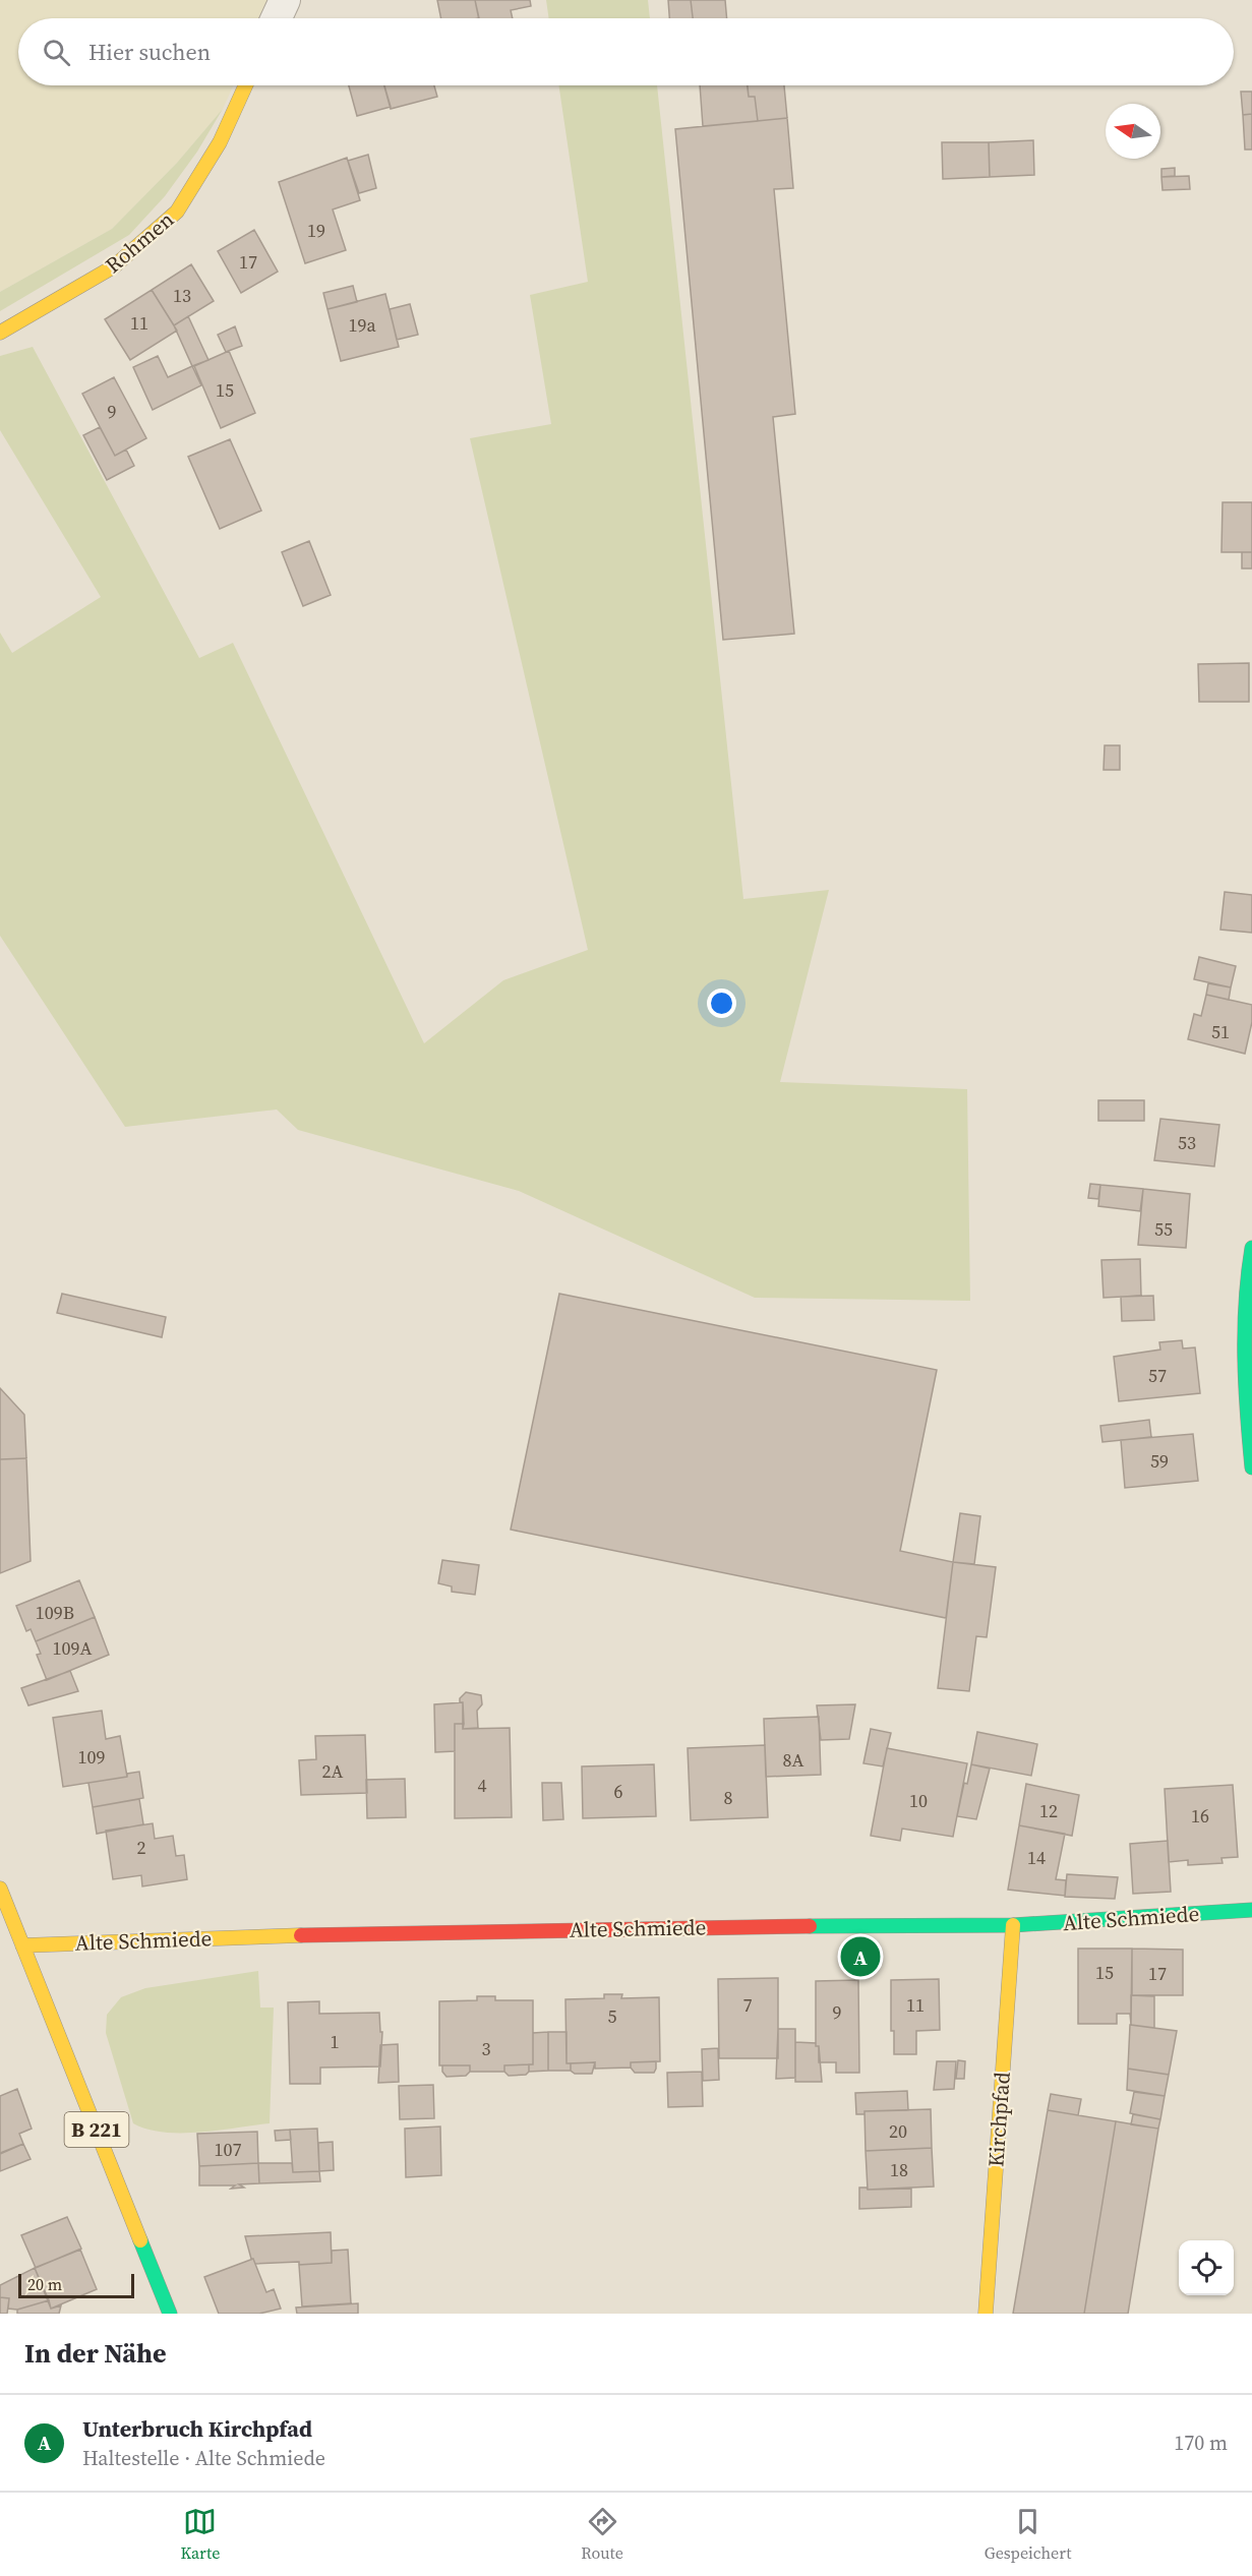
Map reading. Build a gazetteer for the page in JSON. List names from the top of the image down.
{
  "streets": {
    "street": [
      "Rohmen",
      "Alte Schmiede",
      "Kirchpfad",
      "B 221"
    ]
  },
  "crossings": [
    ["Alte Schmiede", "Kirchpfad"],
    ["Alte Schmiede", "B 221"]
  ],
  "house_numbers": [
    "19",
    "17",
    "13",
    "11",
    "19a",
    "15",
    "9",
    "51",
    "53",
    "55",
    "57",
    "59",
    "109B",
    "109A",
    "109",
    "8A",
    "2A",
    "4",
    "6",
    "8",
    "10",
    "12",
    "16",
    "2",
    "14",
    "15",
    "17",
    "7",
    "11",
    "9",
    "5",
    "1",
    "3",
    "20",
    "107",
    "18"
  ],
  "scale_bar": "20 m",
  "north": "left",
  "page": {
    "search": "Hier suchen",
    "pins": "A",
    "scale": "20 m",
    "heading": "In der Nähe",
    "list": [
      {
        "mark": "A",
        "name": "Unterbruch Kirchpfad",
        "note": "Haltestelle · Alte Schmiede",
        "value": "170 m"
      }
    ],
    "nav": ["Karte", "Route", "Gespeichert"]
  }
}
